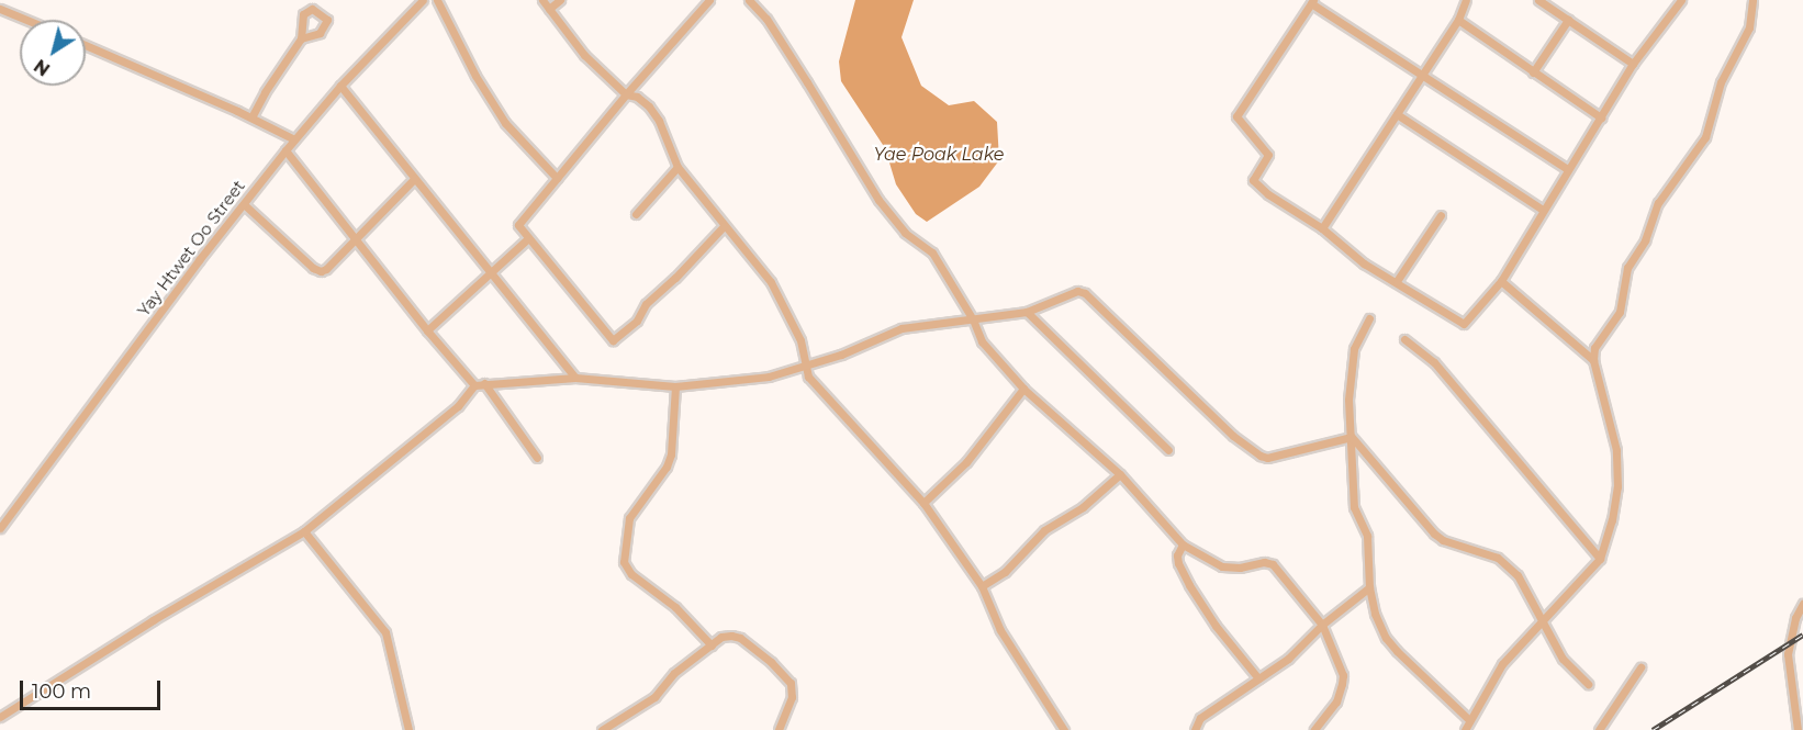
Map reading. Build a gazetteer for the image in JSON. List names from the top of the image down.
{
  "streets": {
    "street": ["Yay Htwet Oo Street"]
  },
  "water": ["Yae Poak Lake"],
  "scale_bar": "100 m",
  "north": "bottom left"
}
